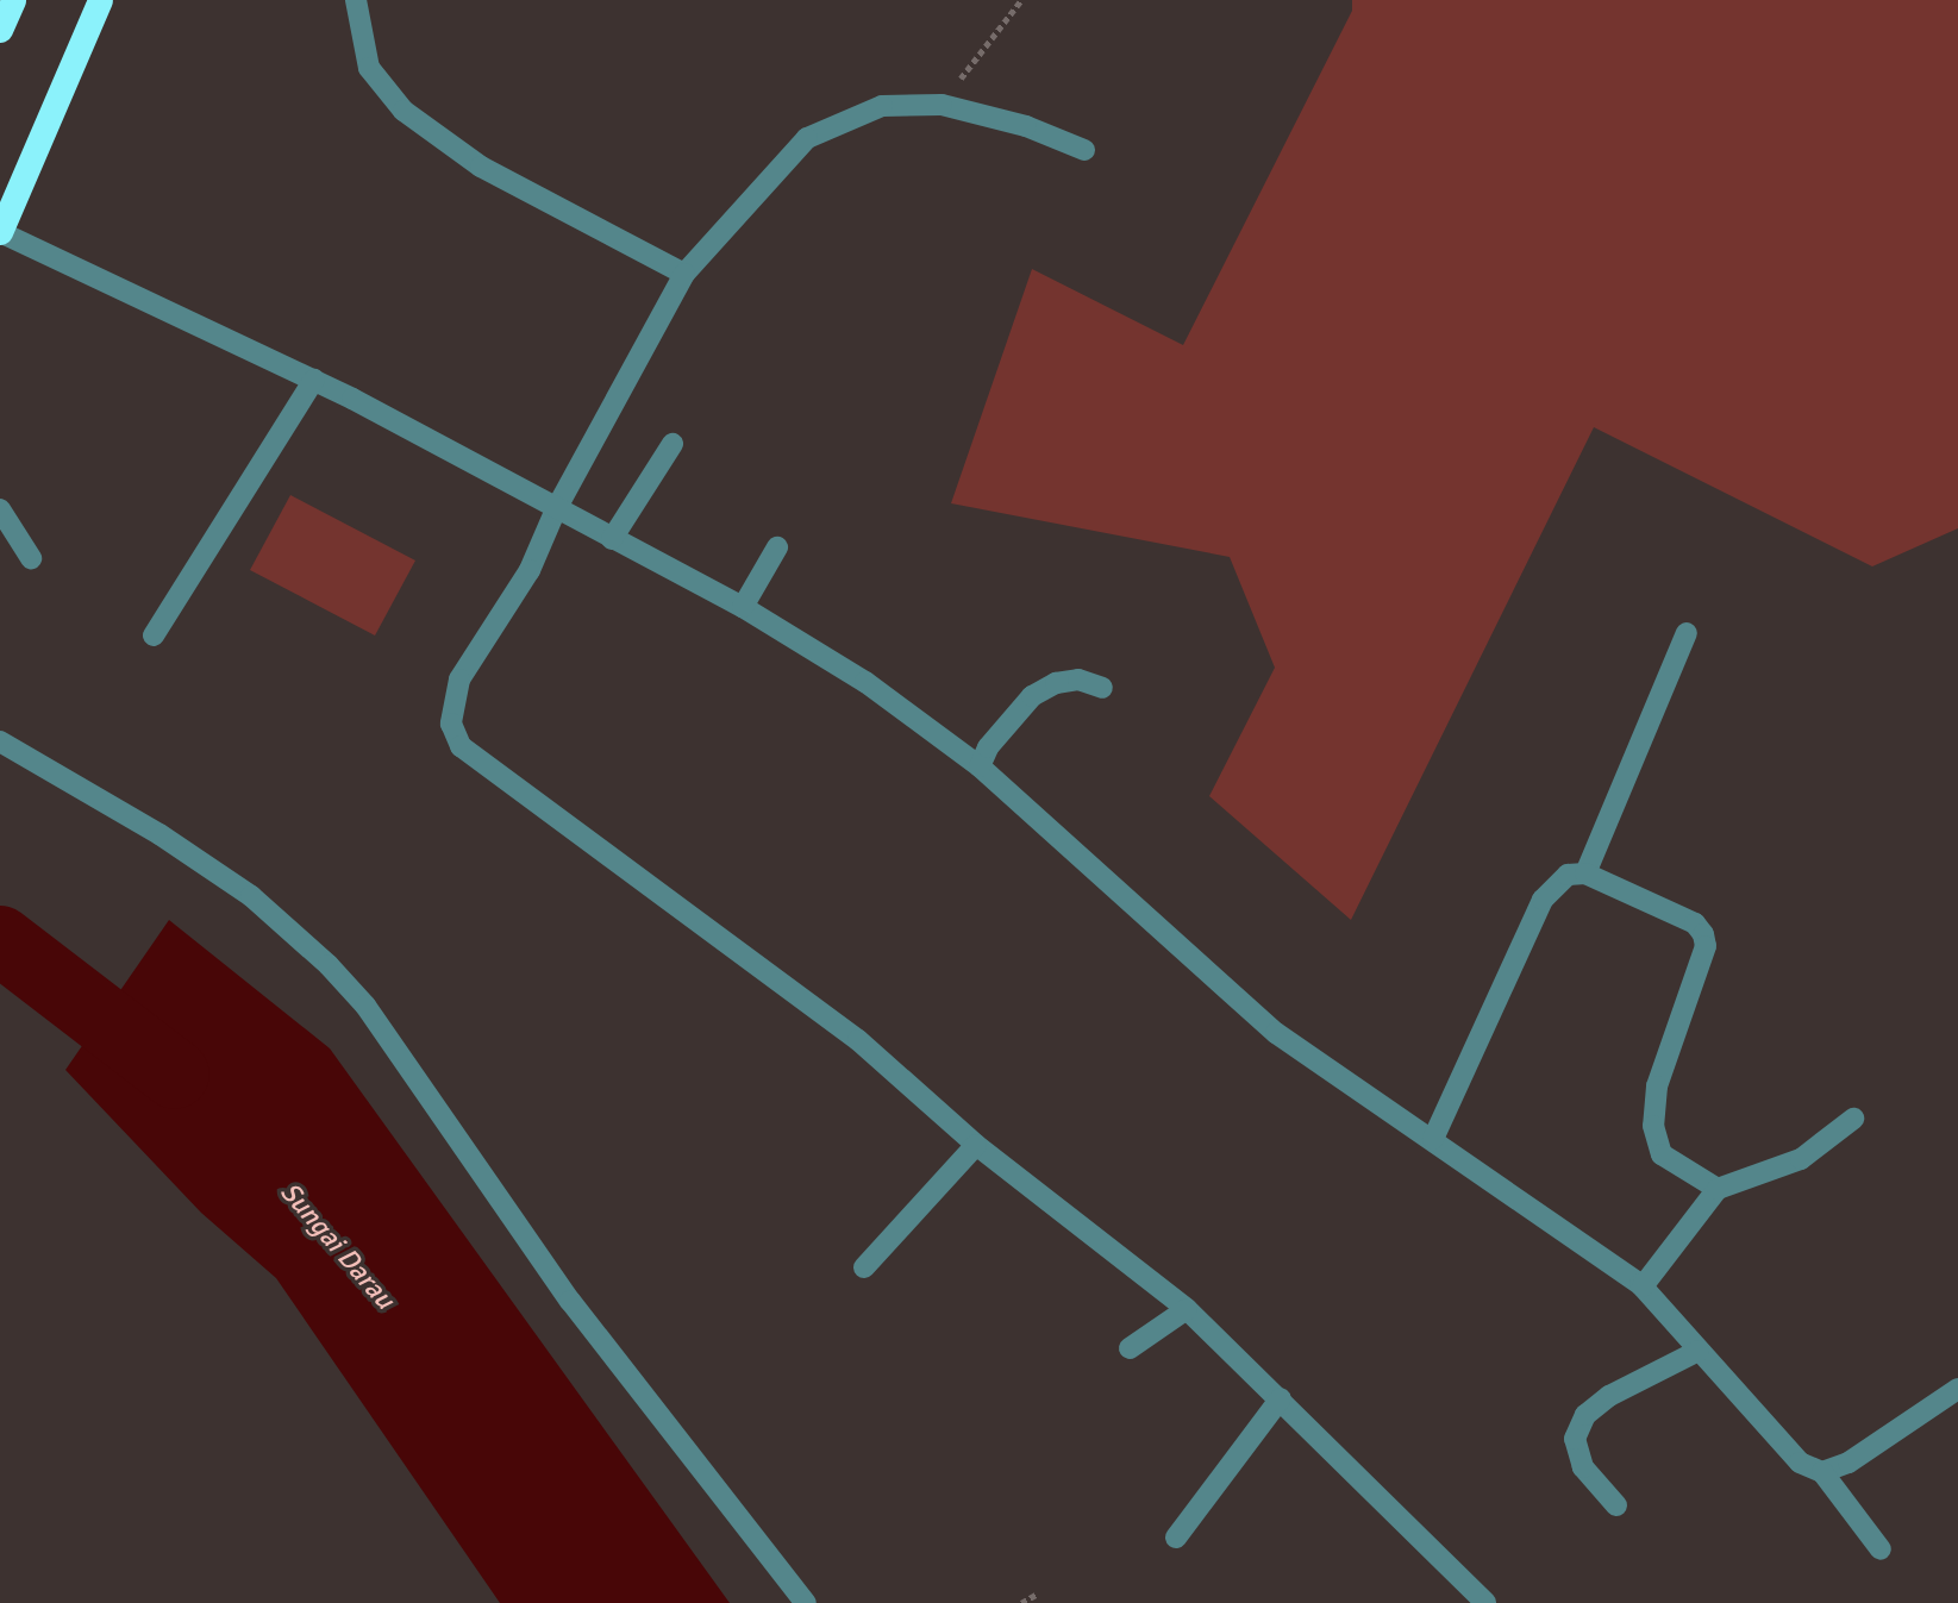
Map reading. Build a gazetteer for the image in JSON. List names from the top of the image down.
{
  "water": ["Sungai Darau"]
}
